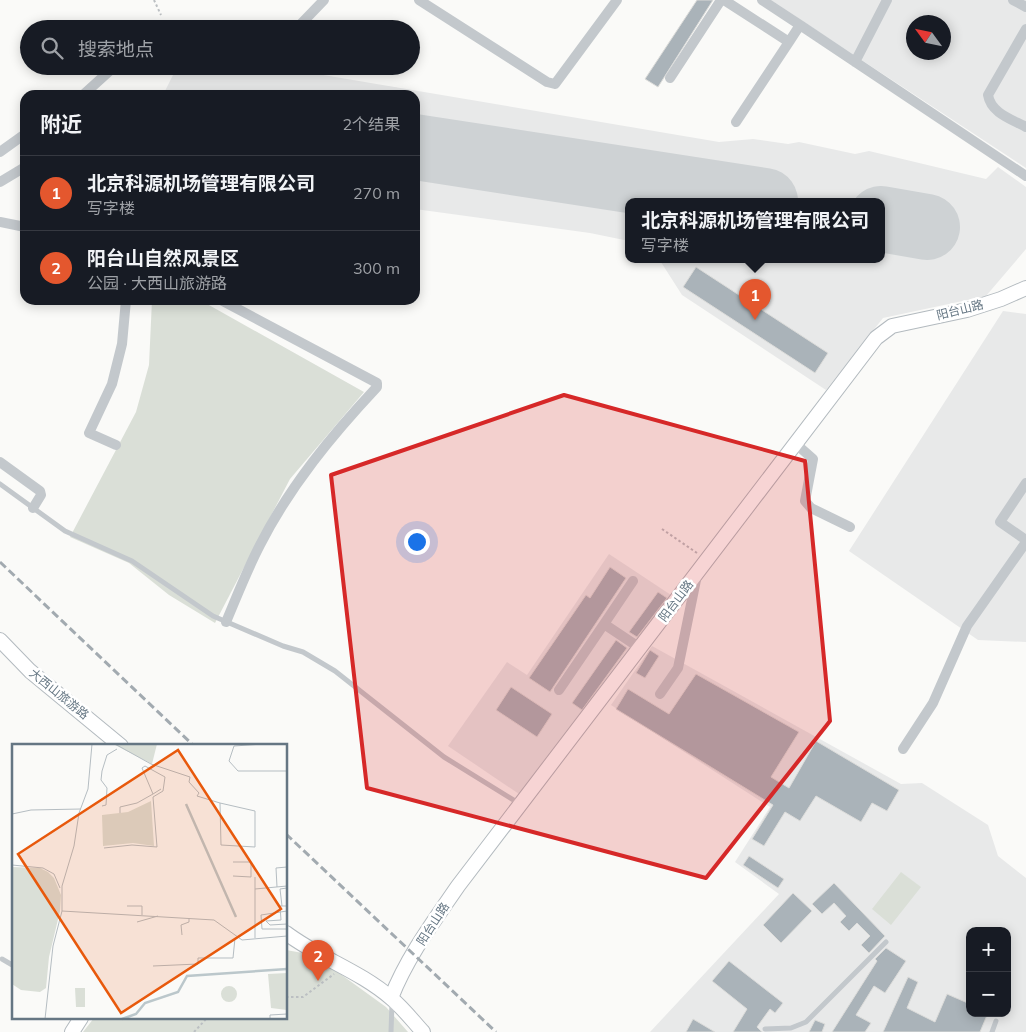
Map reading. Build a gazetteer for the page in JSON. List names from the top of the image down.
{
  "streets": {
    "street": ["阳台山路", "大西山旅游路"]
  },
  "north": "top left",
  "page": {
    "search": "搜索地点",
    "heading": ["附近", "2个结果"],
    "list": [
      {
        "mark": "1",
        "name": "北京科源机场管理有限公司",
        "note": "写字楼",
        "value": "270 m"
      },
      {
        "mark": "2",
        "name": "阳台山自然风景区",
        "note": "公园 · 大西山旅游路",
        "value": "300 m"
      }
    ],
    "popup": ["北京科源机场管理有限公司", "写字楼"],
    "pins": ["1", "2"],
    "map_buttons": ["+", "−"]
  }
}
